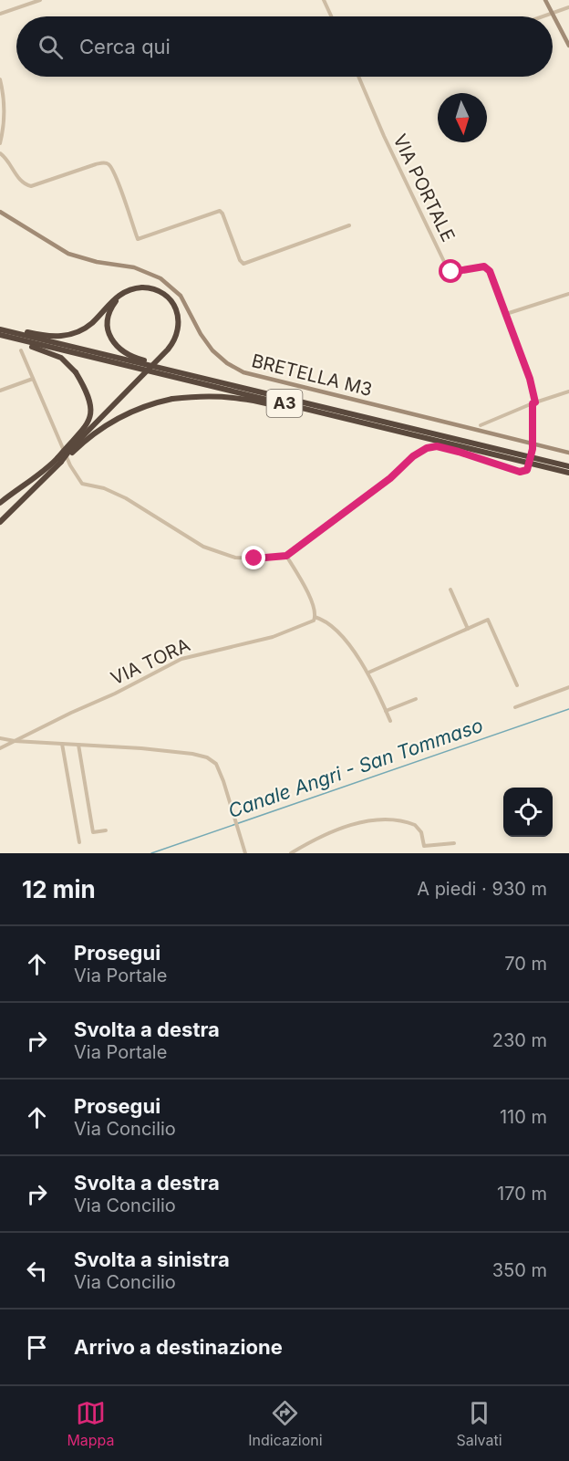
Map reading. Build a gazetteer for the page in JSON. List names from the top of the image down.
{
  "streets": {
    "highway": ["A3"],
    "street": ["VIA PORTALE", "BRETELLA M3", "VIA TORA"]
  },
  "water": ["Canale Angri - San Tommaso"],
  "north": "bottom",
  "page": {
    "search": "Cerca qui",
    "heading": ["12 min", "A piedi · 930 m"],
    "list": [
      ["Prosegui", "Via Portale", "70 m"],
      ["Svolta a destra", "Via Portale", "230 m"],
      ["Prosegui", "Via Concilio", "110 m"],
      ["Svolta a destra", "Via Concilio", "170 m"],
      ["Svolta a sinistra", "Via Concilio", "350 m"],
      "Arrivo a destinazione"
    ],
    "nav": ["Mappa", "Indicazioni", "Salvati"]
  }
}
